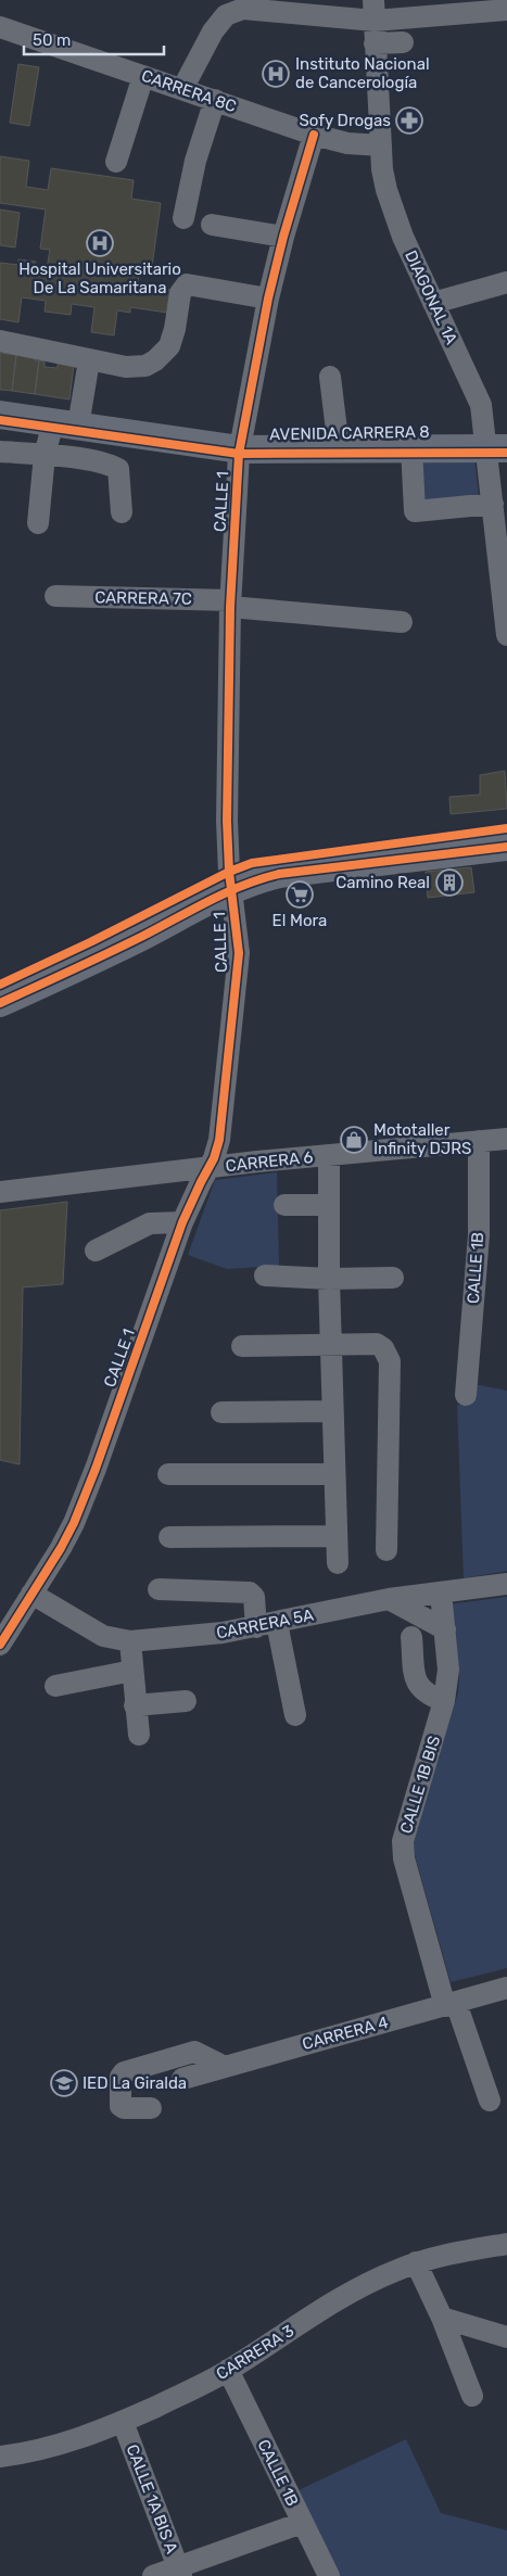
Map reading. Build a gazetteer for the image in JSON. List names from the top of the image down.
{
  "streets": {
    "main road": ["AVENIDA CARRERA 8"],
    "street": [
      "CARRERA 8C",
      "DIAGONAL 1A",
      "CALLE 1",
      "CARRERA 7C",
      "CARRERA 6",
      "CALLE 1B",
      "CARRERA 5A",
      "CALLE 1B BIS",
      "CARRERA 4",
      "CARRERA 3",
      "CALLE 1A BIS A"
    ]
  },
  "crossings": [
    ["CARRERA 8C", "DIAGONAL 1A"],
    ["CARRERA 8C", "CALLE 1"],
    ["DIAGONAL 1A", "AVENIDA CARRERA 8"],
    ["AVENIDA CARRERA 8", "CALLE 1"],
    ["CALLE 1", "CARRERA 7C"],
    ["CALLE 1", "CARRERA 6"],
    ["CALLE 1", "CARRERA 5A"],
    ["CARRERA 6", "CALLE 1B"],
    ["CALLE 1B", "CARRERA 3"],
    ["CARRERA 5A", "CALLE 1B BIS"],
    ["CALLE 1B BIS", "CARRERA 4"],
    ["CARRERA 3", "CALLE 1A BIS A"]
  ],
  "places": {
    "hospital": ["Instituto Nacional de Cancerología", "Hospital Universitario De La Samaritana"],
    "pharmacy": ["Sofy Drogas"],
    "building": ["Camino Real"],
    "supermarket": ["El Mora"],
    "shop": ["Mototaller Infinity DJRS"],
    "school or university": ["IED La Giralda"]
  },
  "scale_bar": "50 m"
}
